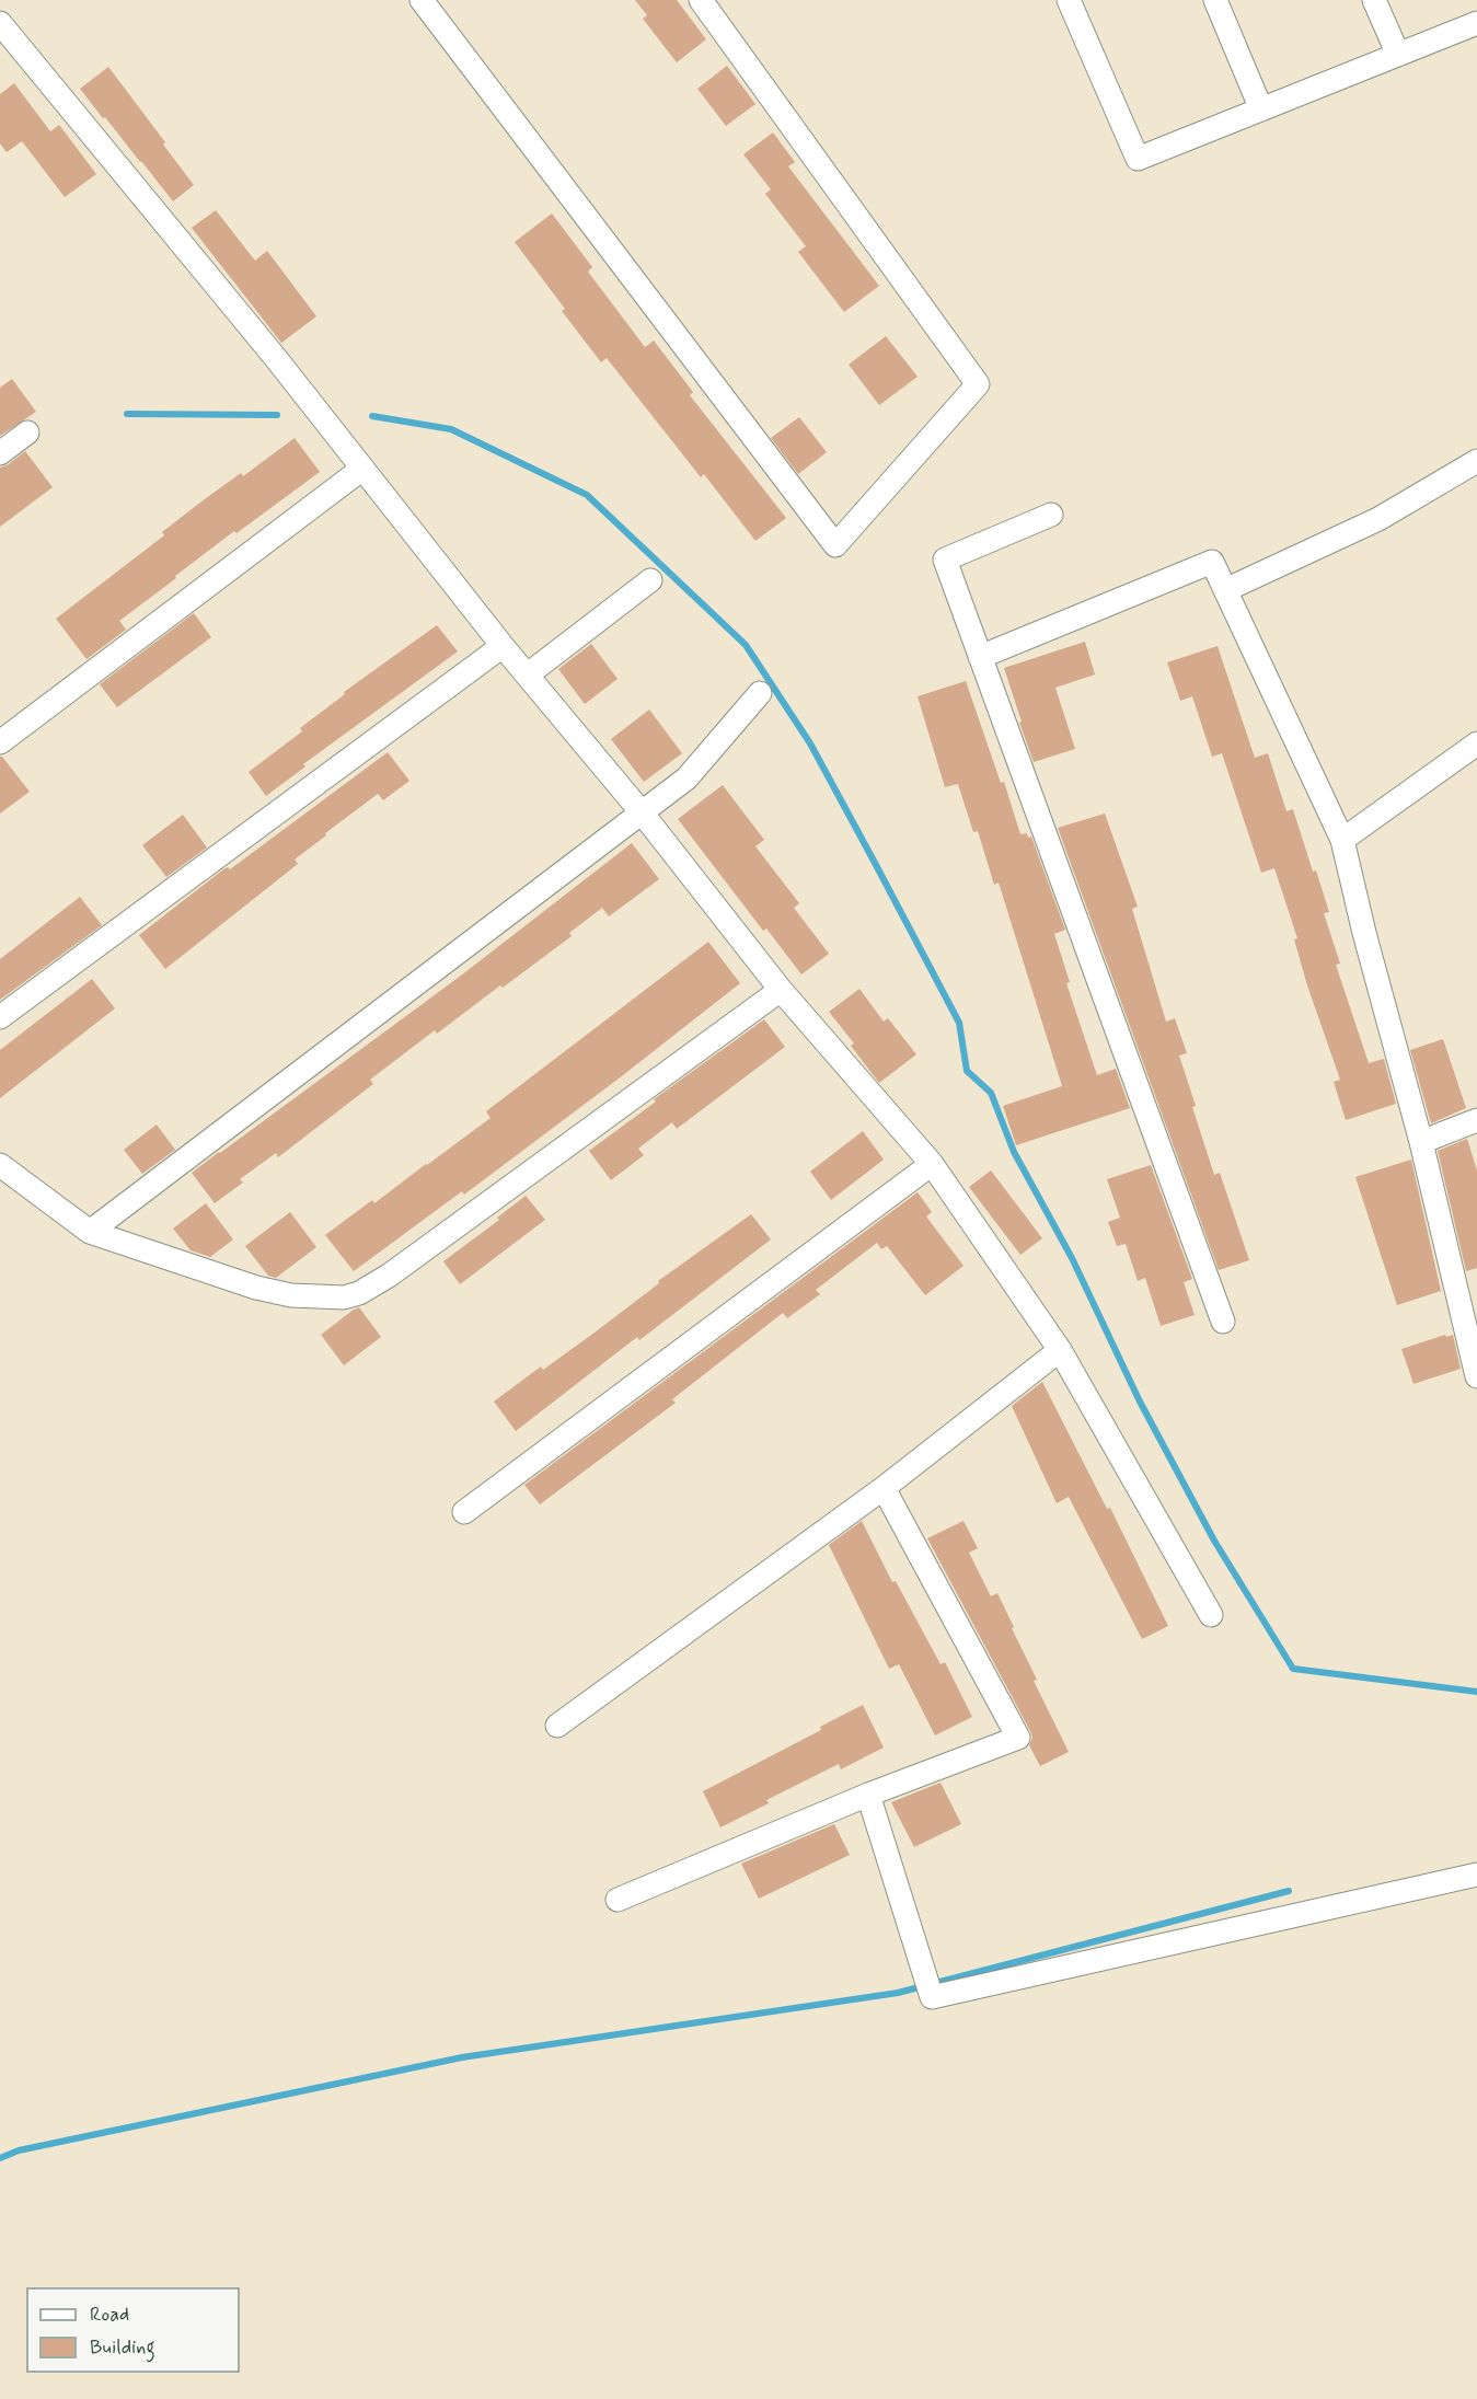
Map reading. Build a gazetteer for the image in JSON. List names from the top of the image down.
{
  "legend": ["Road", "Building"]
}
